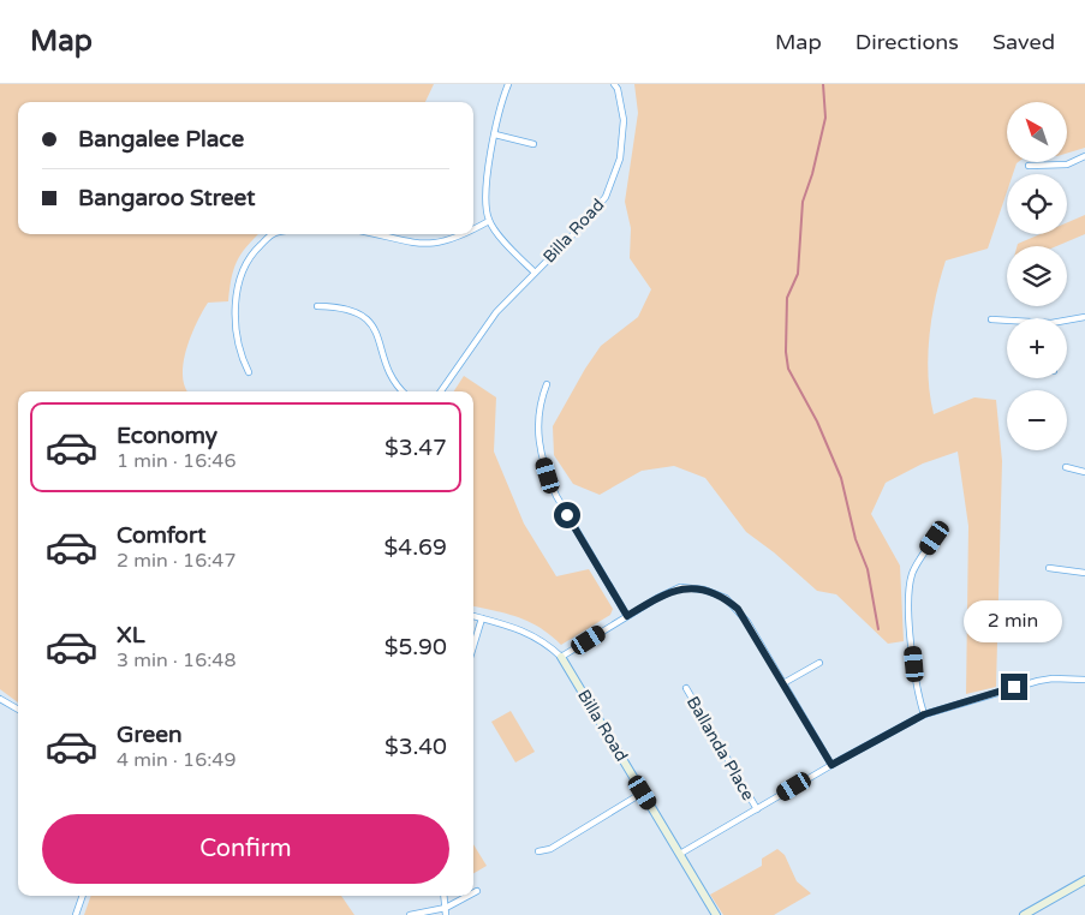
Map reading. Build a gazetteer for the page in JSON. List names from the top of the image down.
{
  "streets": {
    "street": ["Billa Road", "Ballanda Place"]
  },
  "north": "top left",
  "page": {
    "header": "Map",
    "nav": ["Map", "Directions", "Saved"],
    "map_buttons": ["+", "−"],
    "banner": ["Bangalee Place", "Bangaroo Street"],
    "list": [
      {
        "name": "Economy",
        "note": "1 min · 16:46",
        "value": "$3.47"
      },
      {
        "name": "Comfort",
        "note": "2 min · 16:47",
        "value": "$4.69"
      },
      {
        "name": "XL",
        "note": "3 min · 16:48",
        "value": "$5.90"
      },
      {
        "name": "Green",
        "note": "4 min · 16:49",
        "value": "$3.40"
      }
    ],
    "bubble": "2 min",
    "buttons": "Confirm"
  }
}
